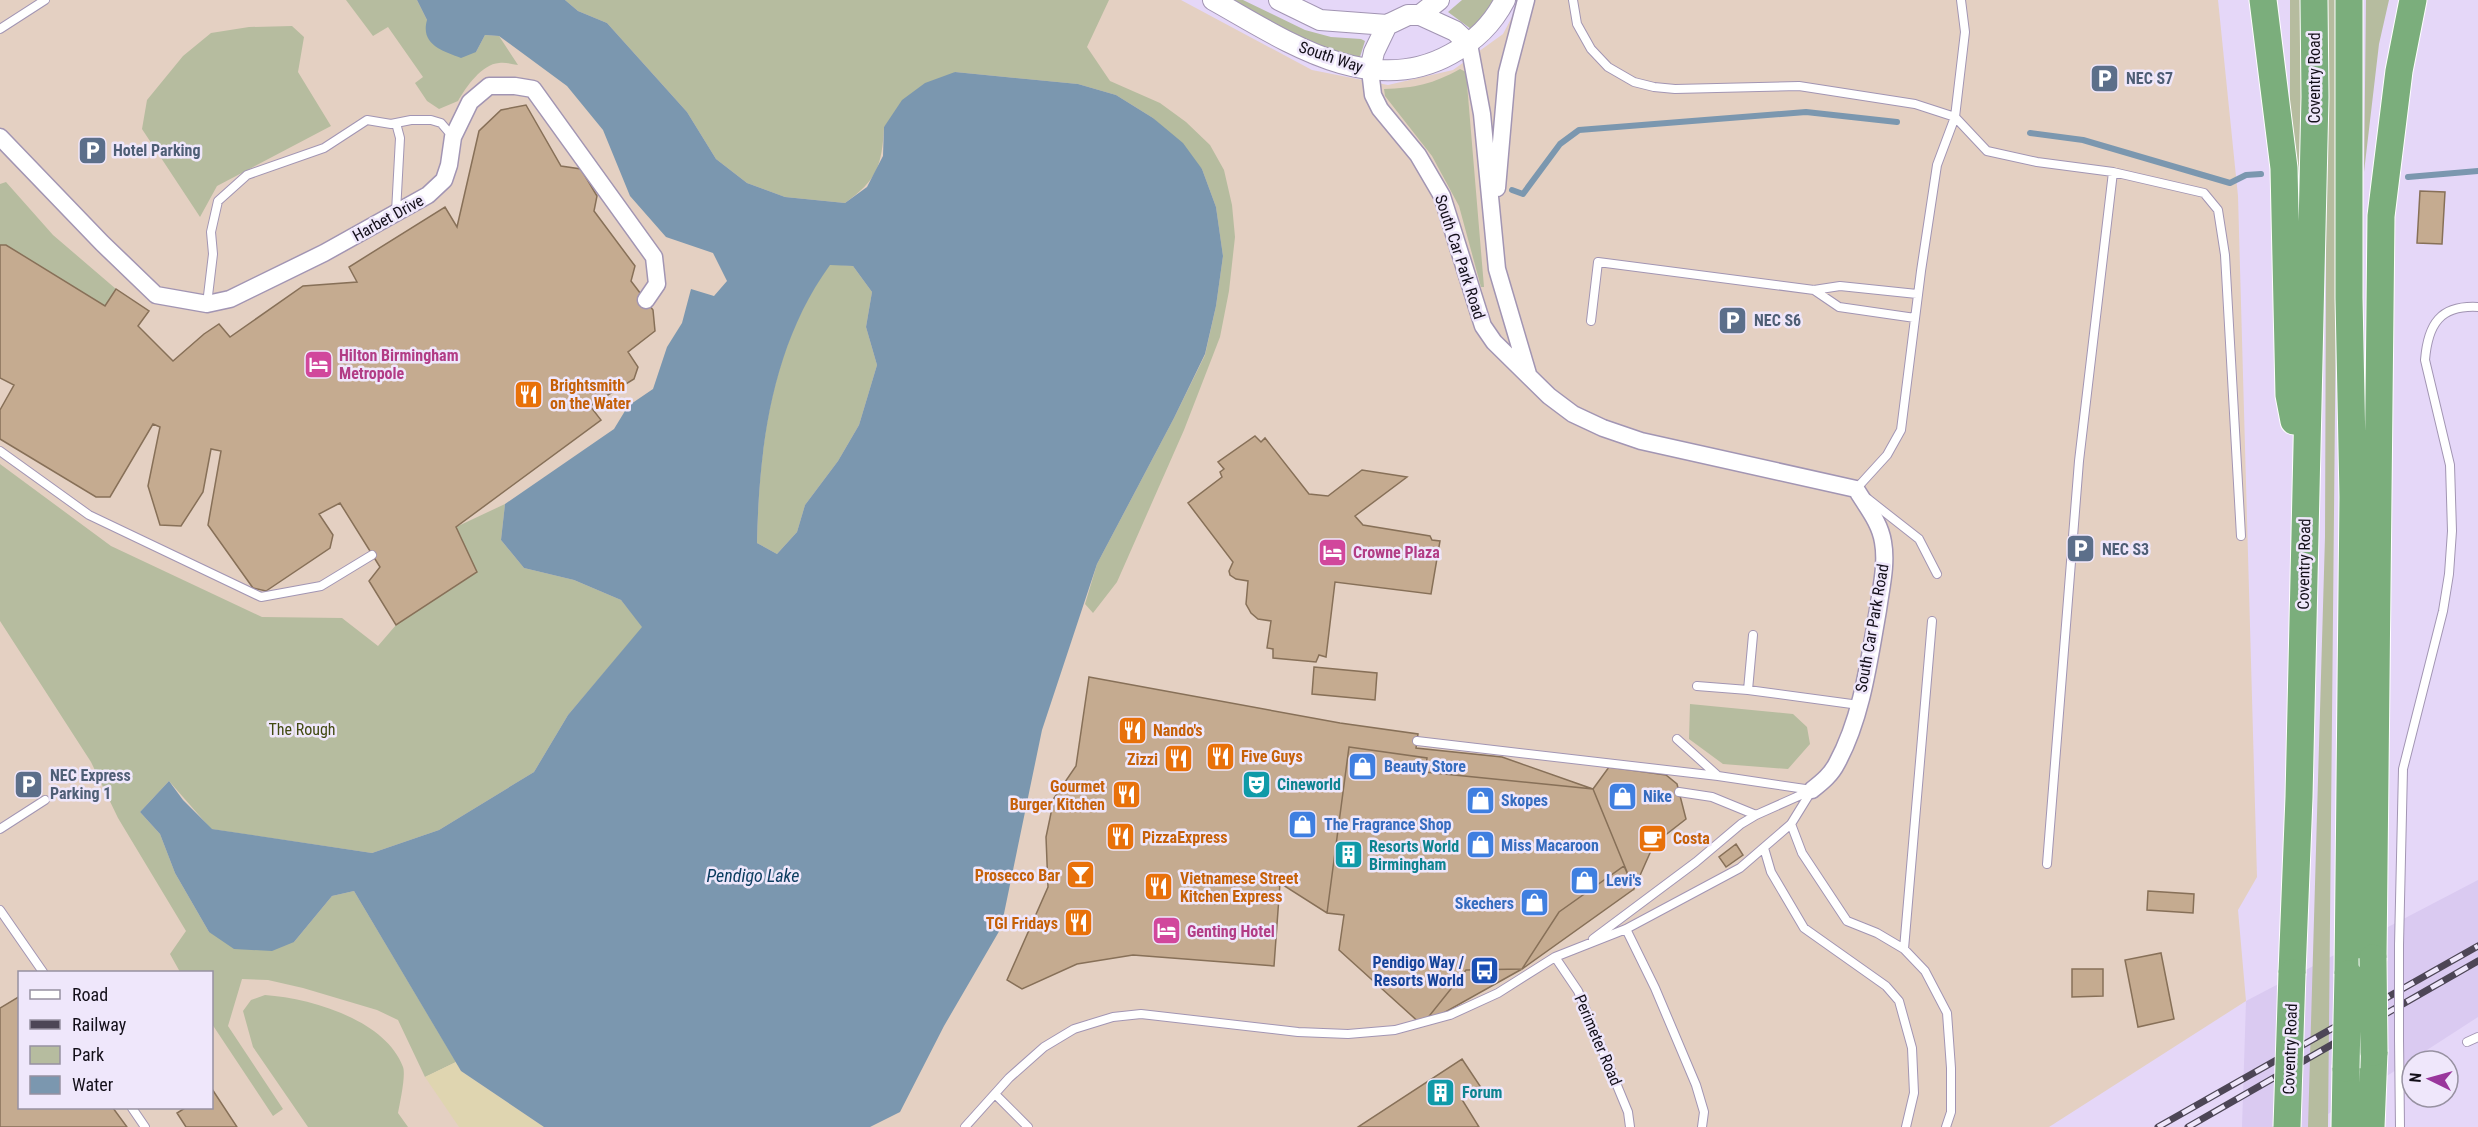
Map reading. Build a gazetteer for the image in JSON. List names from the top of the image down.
{
  "streets": {
    "highway": ["Coventry Road"],
    "street": ["South Way", "Harbet Drive", "South Car Park Road"],
    "lane": ["Perimeter Road"]
  },
  "crossings": [
    ["South Way", "South Car Park Road"]
  ],
  "water": ["Pendigo Lake"],
  "parks": ["The Rough"],
  "places": {
    "parking": [
      "NEC S7",
      "Hotel Parking",
      "NEC S6",
      "NEC S3",
      "NEC Express Parking 1"
    ],
    "hotel": ["Hilton Birmingham Metropole", "Crowne Plaza", "Genting Hotel"],
    "restaurant": [
      "Brightsmith on the Water",
      "Nando's",
      "Five Guys",
      "Zizzi",
      "Gourmet Burger Kitchen",
      "PizzaExpress",
      "Vietnamese Street Kitchen Express",
      "TGI Fridays"
    ],
    "shop": [
      "Beauty Store",
      "Nike",
      "Skopes",
      "The Fragrance Shop",
      "Miss Macaroon",
      "Levi's",
      "Skechers"
    ],
    "theatre": ["Cineworld"],
    "cafe": ["Costa"],
    "building": ["Resorts World Birmingham", "Forum"],
    "bar": ["Prosecco Bar"],
    "bus stop": ["Pendigo Way / Resorts World"]
  },
  "legend": [
    "Road",
    "Railway",
    "Park",
    "Water"
  ],
  "north": "left"
}
